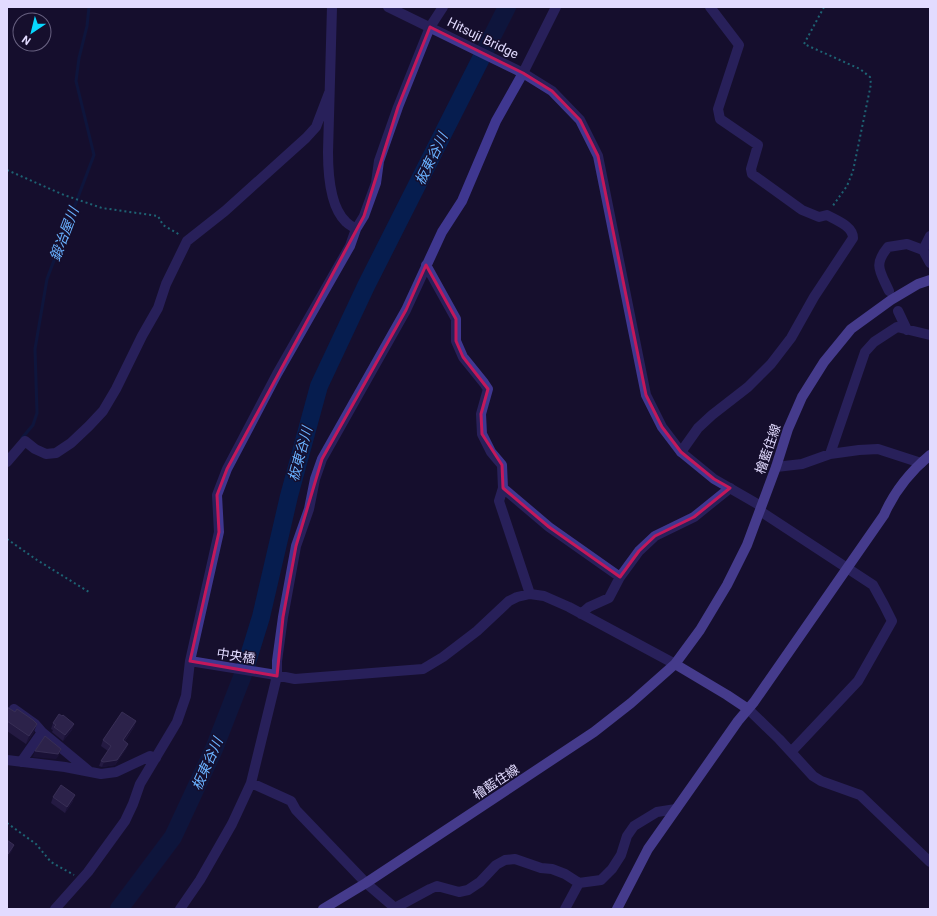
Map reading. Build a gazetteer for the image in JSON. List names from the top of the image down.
{
  "streets": {
    "main road": ["檜藍住線"],
    "street": ["Hitsuji Bridge", "中央橋"]
  },
  "crossings": [
    ["Hitsuji Bridge", "檜藍住線"]
  ],
  "water": ["板東谷川", "鍛冶屋川"],
  "north": "bottom left"
}
